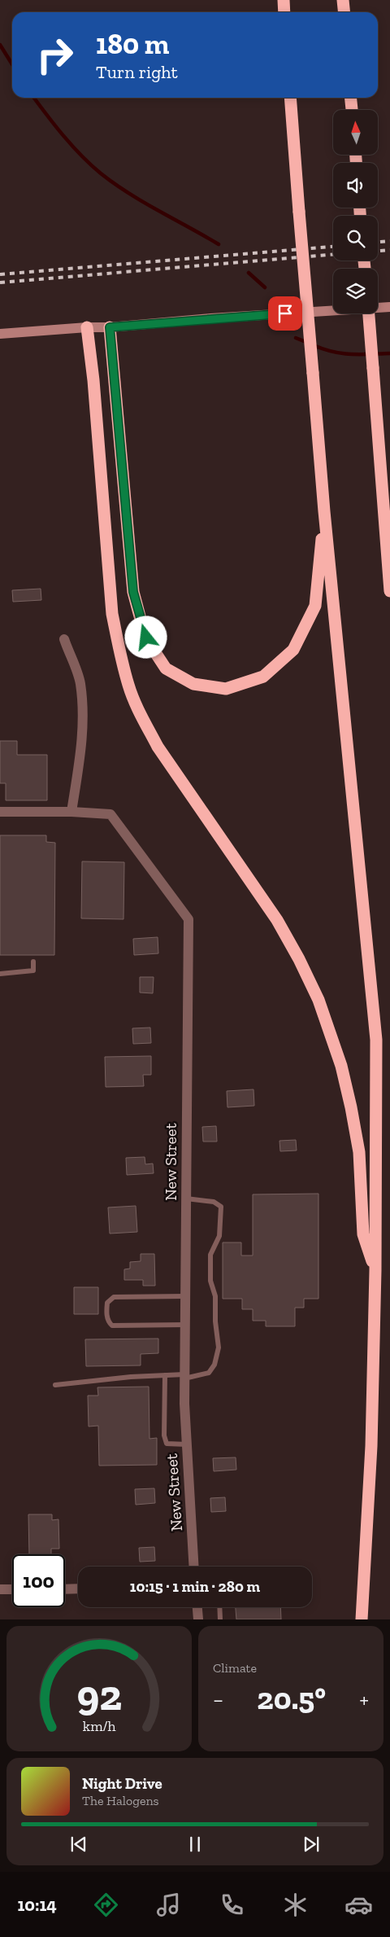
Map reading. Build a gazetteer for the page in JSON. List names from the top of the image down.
{
  "streets": {
    "street": ["New Street"]
  },
  "north": "top",
  "page": {
    "turn": ["180 m", "Turn right"],
    "limit": "100",
    "trip": "10:15 · 1 min · 280 m",
    "tile": "Climate",
    "heat": ["−", "20.5°", "+"],
    "song": ["Night Drive", "The Halogens"],
    "tabs": "10:14",
    "gauge": ["92", "km/h"]
  }
}
